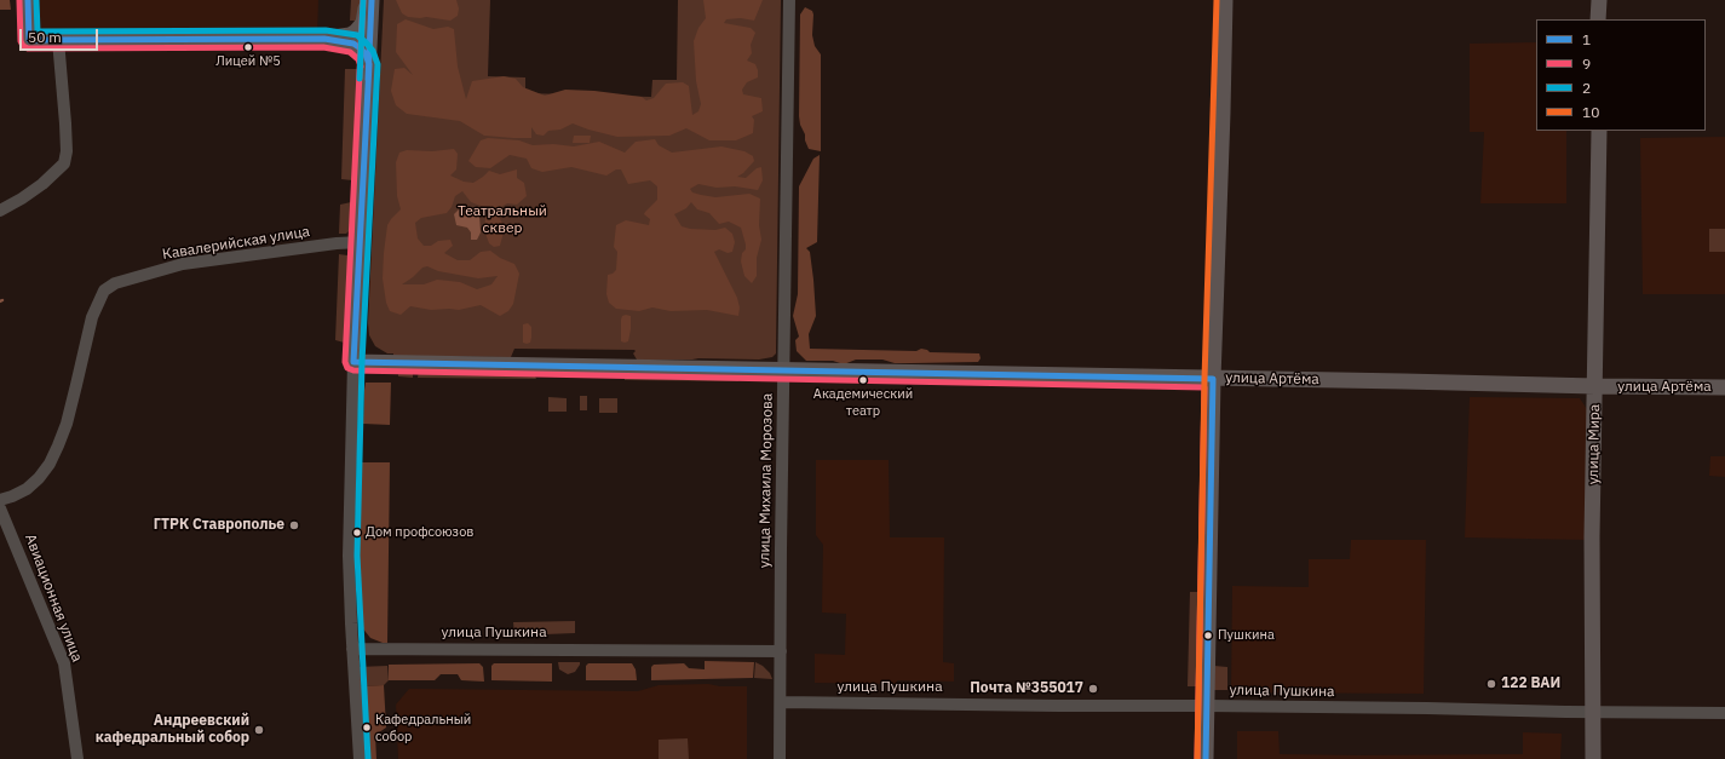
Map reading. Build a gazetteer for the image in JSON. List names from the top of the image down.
{
  "streets": {
    "main road": ["улица Артёма", "улица Мира"],
    "street": [
      "Кавалерийская улица",
      "улица Михаила Морозова",
      "Авиационная улица",
      "улица Пушкина"
    ]
  },
  "crossings": [
    ["улица Артёма", "улица Мира"],
    ["улица Артёма", "улица Михаила Морозова"],
    ["улица Мира", "улица Пушкина"],
    ["улица Михаила Морозова", "улица Пушкина"]
  ],
  "parks": ["Театральный сквер"],
  "places": [
    "Лицей №5",
    "Академический театр",
    "ГТРК Ставрополье",
    "Дом профсоюзов",
    "Пушкина",
    "122 ВАИ",
    "Почта №355017",
    "Кафедральный собор",
    "Андреевский кафедральный собор"
  ],
  "lines": [
    "transit line 1",
    "transit line 9",
    "transit line 2",
    "transit line 10"
  ],
  "legend": [
    "1",
    "9",
    "2",
    "10"
  ],
  "scale_bar": "50 m"
}
